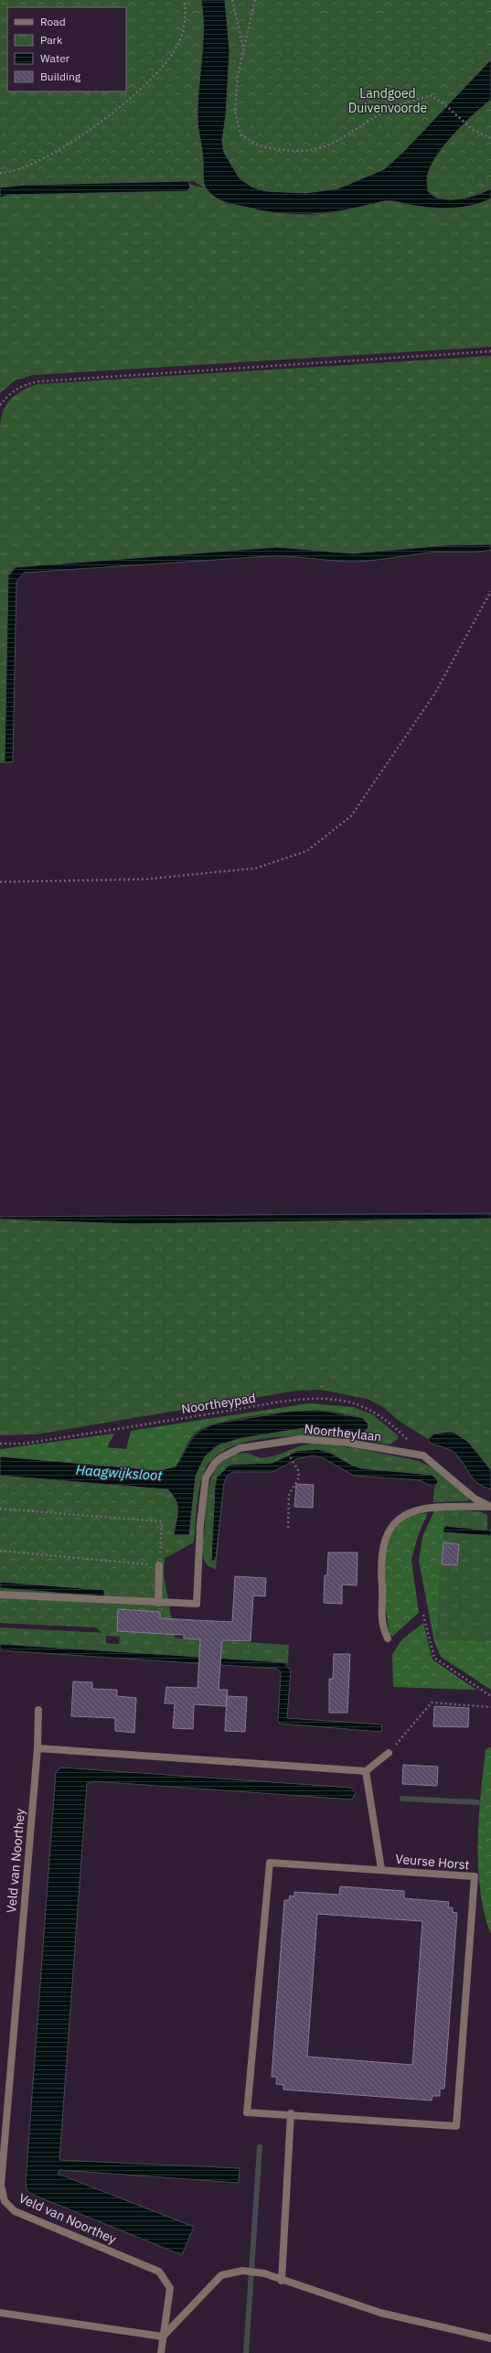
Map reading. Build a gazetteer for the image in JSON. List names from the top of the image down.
{
  "streets": {
    "street": ["Noortheylaan", "Veld van Noorthey", "Veurse Horst"],
    "path": ["Noortheypad"]
  },
  "crossings": [
    ["Noortheypad", "Noortheylaan"]
  ],
  "water": ["Haagwijksloot"],
  "parks": ["Landgoed Duivenvoorde"],
  "legend": [
    "Road",
    "Park",
    "Water",
    "Building"
  ]
}
